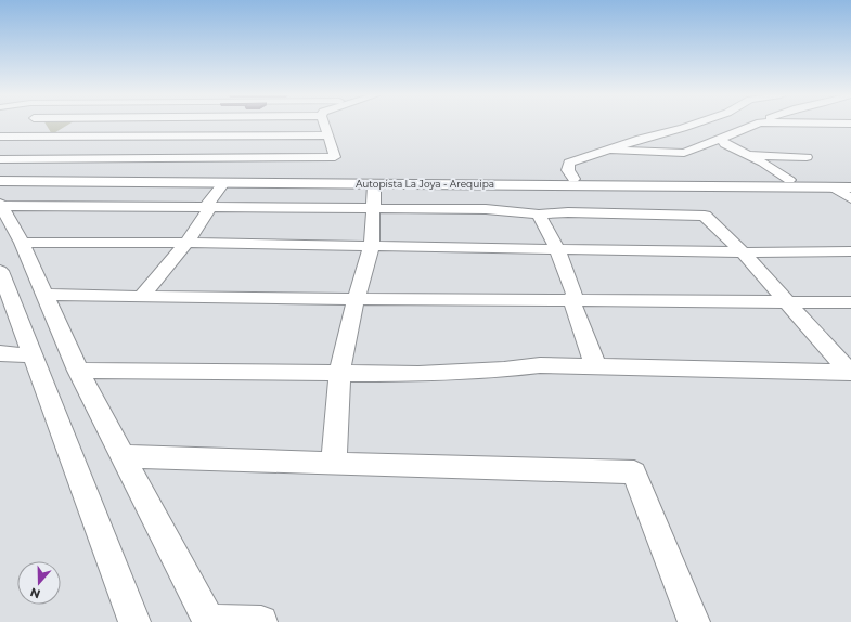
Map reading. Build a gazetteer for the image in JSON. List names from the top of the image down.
{
  "streets": {
    "main road": ["Autopista La Joya - Arequipa"]
  },
  "north": "bottom"
}
